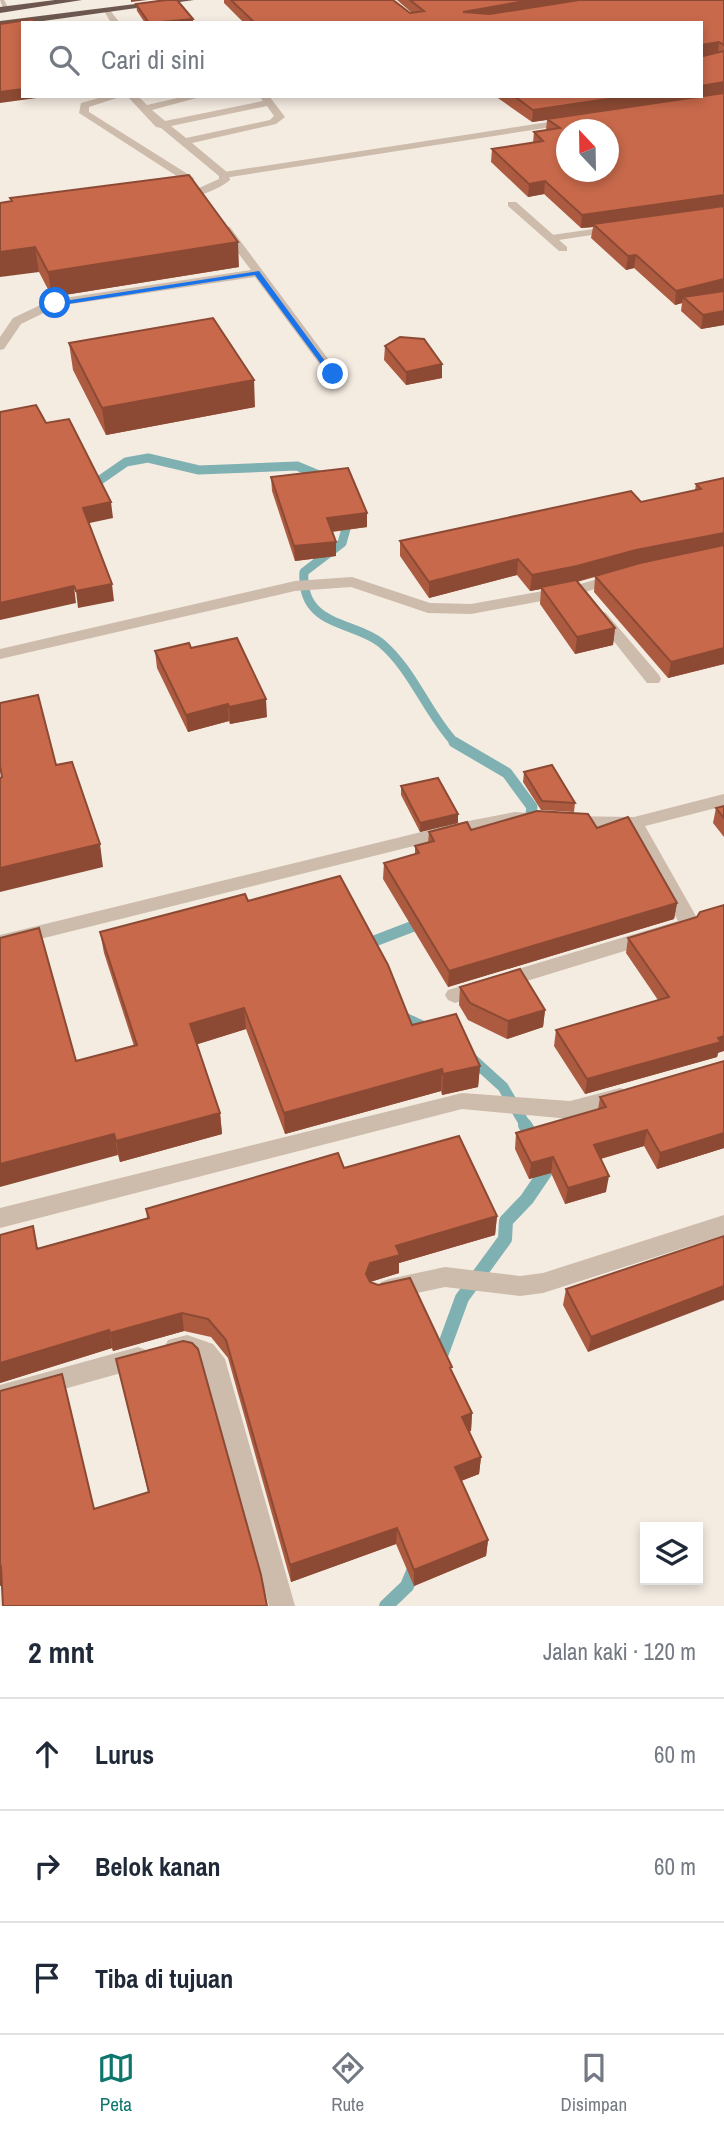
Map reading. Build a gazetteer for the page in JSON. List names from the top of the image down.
{
  "north": "top",
  "page": {
    "search": "Cari di sini",
    "heading": ["2 mnt", "Jalan kaki · 120 m"],
    "list": [
      ["Lurus", "60 m"],
      ["Belok kanan", "60 m"],
      "Tiba di tujuan"
    ],
    "nav": ["Peta", "Rute", "Disimpan"]
  }
}
